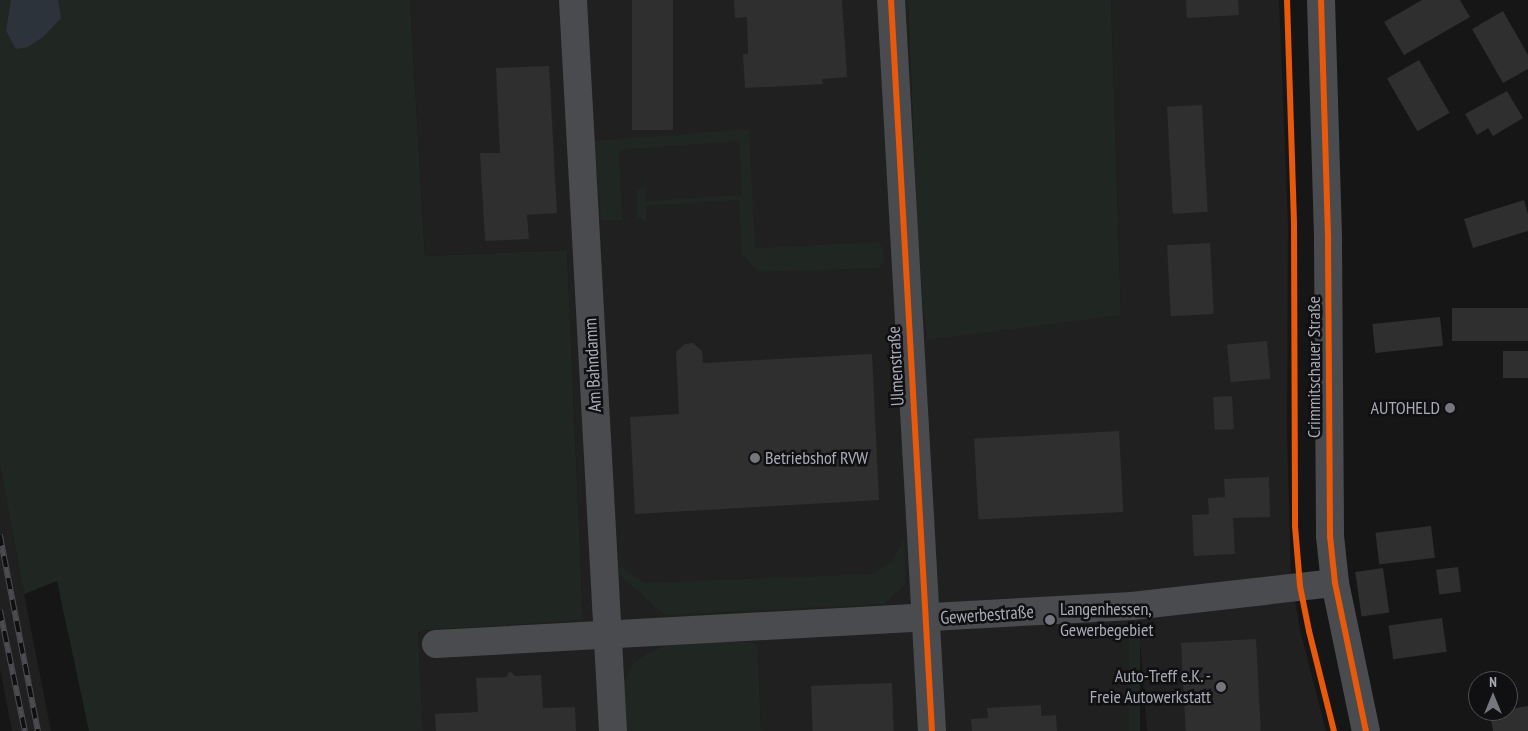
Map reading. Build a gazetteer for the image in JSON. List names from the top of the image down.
{
  "streets": {
    "street": [
      "Am Bahndamm",
      "Ulmenstraße",
      "Crimmitschauer Straße",
      "Gewerbestraße"
    ]
  },
  "crossings": [
    ["Am Bahndamm", "Gewerbestraße"],
    ["Ulmenstraße", "Gewerbestraße"],
    ["Crimmitschauer Straße", "Gewerbestraße"]
  ],
  "places": [
    "AUTOHELD",
    "Betriebshof RVW",
    "Langenhessen, Gewerbegebiet",
    "Auto-Treff e.K. - Freie Autowerkstatt"
  ],
  "north": "top"
}
